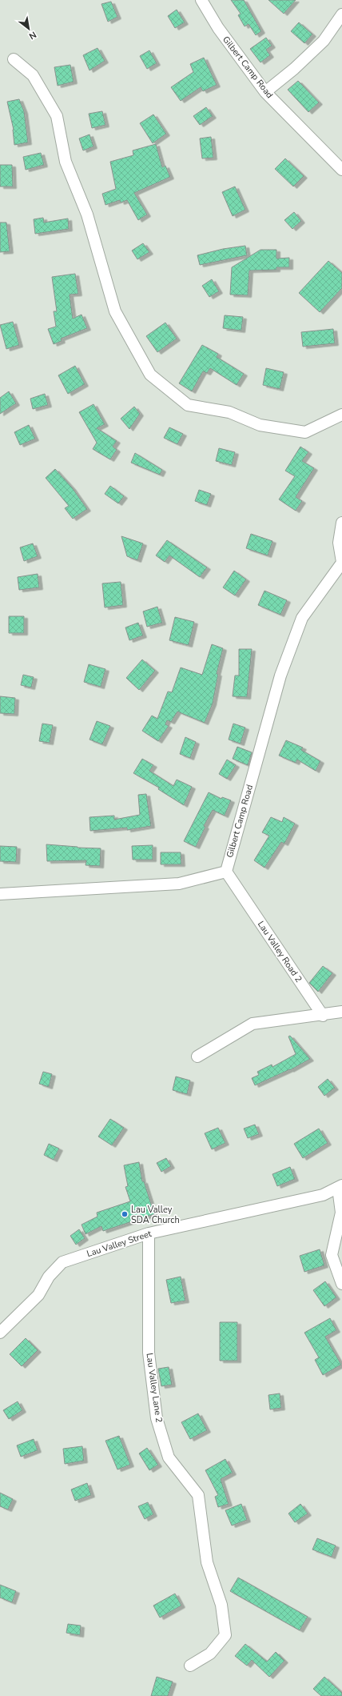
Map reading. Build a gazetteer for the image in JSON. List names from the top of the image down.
{
  "streets": {
    "street": [
      "Gilbert Camp Road",
      "Lau Valley Road 2",
      "Lau Valley Street",
      "Lau Valley Lane 2"
    ]
  },
  "crossings": [
    ["Gilbert Camp Road", "Lau Valley Road 2"],
    ["Lau Valley Street", "Lau Valley Lane 2"]
  ],
  "places": ["Lau Valley SDA Church"],
  "north": "bottom right"
}
